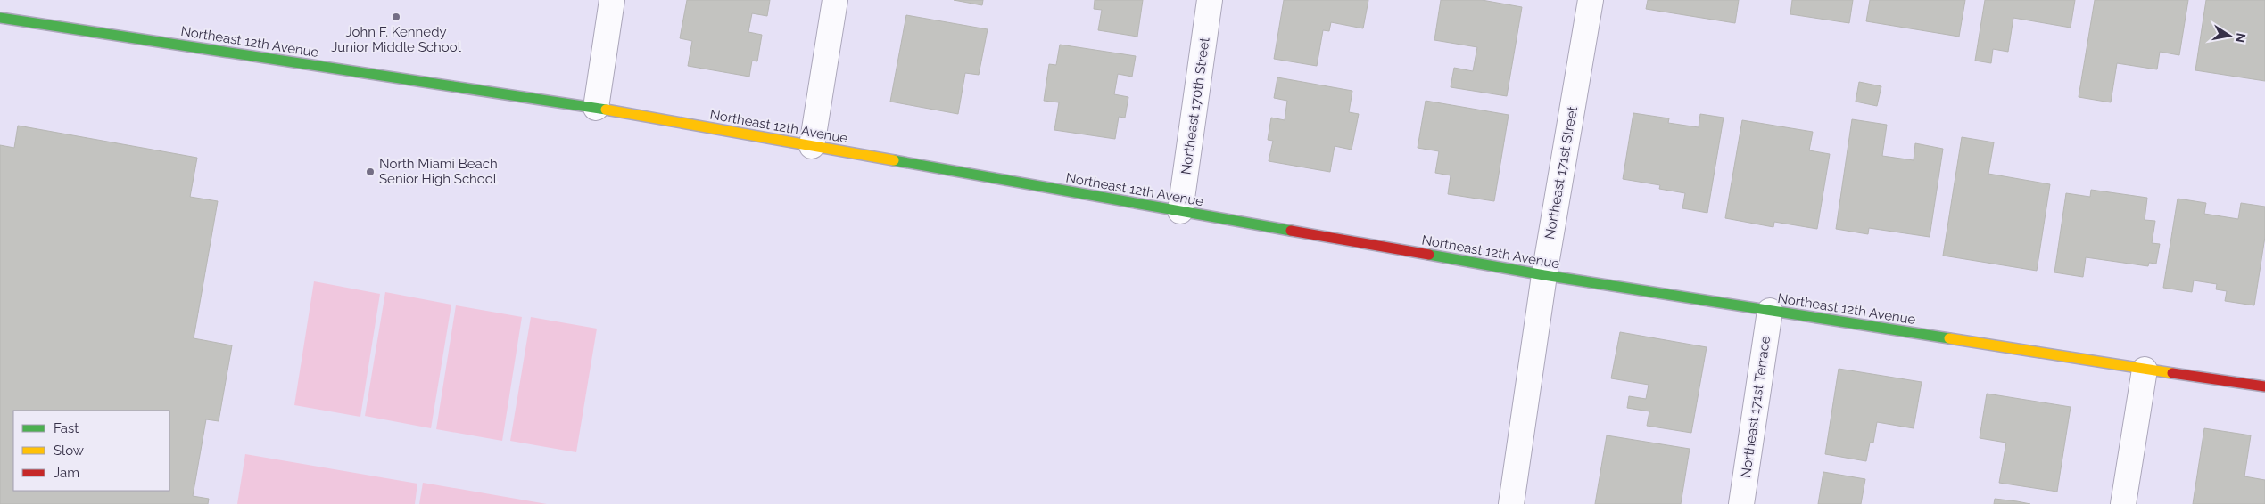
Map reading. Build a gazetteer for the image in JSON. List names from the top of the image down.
{
  "streets": {
    "street": [
      "Northeast 12th Avenue",
      "Northeast 170th Street",
      "Northeast 171st Street",
      "Northeast 171st Terrace"
    ]
  },
  "crossings": [
    ["Northeast 12th Avenue", "Northeast 170th Street"],
    ["Northeast 12th Avenue", "Northeast 171st Street"],
    ["Northeast 12th Avenue", "Northeast 171st Terrace"]
  ],
  "places": ["John F. Kennedy Junior Middle School", "North Miami Beach Senior High School"],
  "legend": ["Fast", "Slow", "Jam"],
  "north": "right"
}
